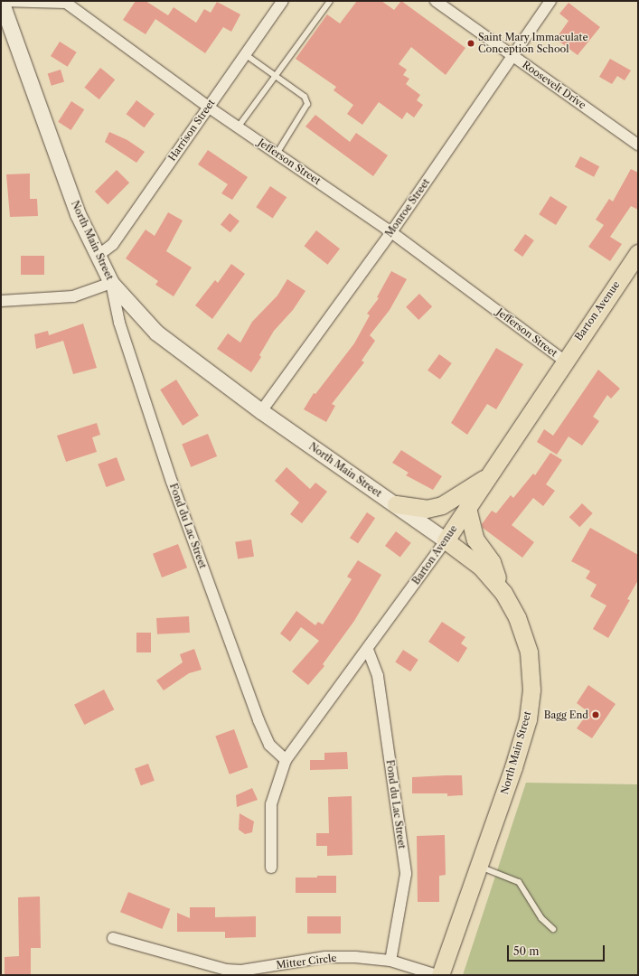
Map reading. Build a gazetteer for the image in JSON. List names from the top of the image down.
{
  "streets": {
    "main road": ["North Main Street", "Barton Avenue"],
    "street": [
      "Roosevelt Drive",
      "Harrison Street",
      "Jefferson Street",
      "Monroe Street",
      "Fond du Lac Street",
      "Mitter Circle"
    ]
  },
  "crossings": [
    ["Roosevelt Drive", "Monroe Street"],
    ["Harrison Street", "Jefferson Street"],
    ["Harrison Street", "North Main Street"],
    ["Jefferson Street", "Monroe Street"],
    ["Jefferson Street", "North Main Street"],
    ["Jefferson Street", "Barton Avenue"],
    ["Monroe Street", "North Main Street"],
    ["North Main Street", "Barton Avenue"],
    ["North Main Street", "Fond du Lac Street"],
    ["Barton Avenue", "Fond du Lac Street"],
    ["Fond du Lac Street", "Mitter Circle"]
  ],
  "places": ["Saint Mary Immaculate Conception School", "Bagg End"],
  "scale_bar": "50 m"
}
